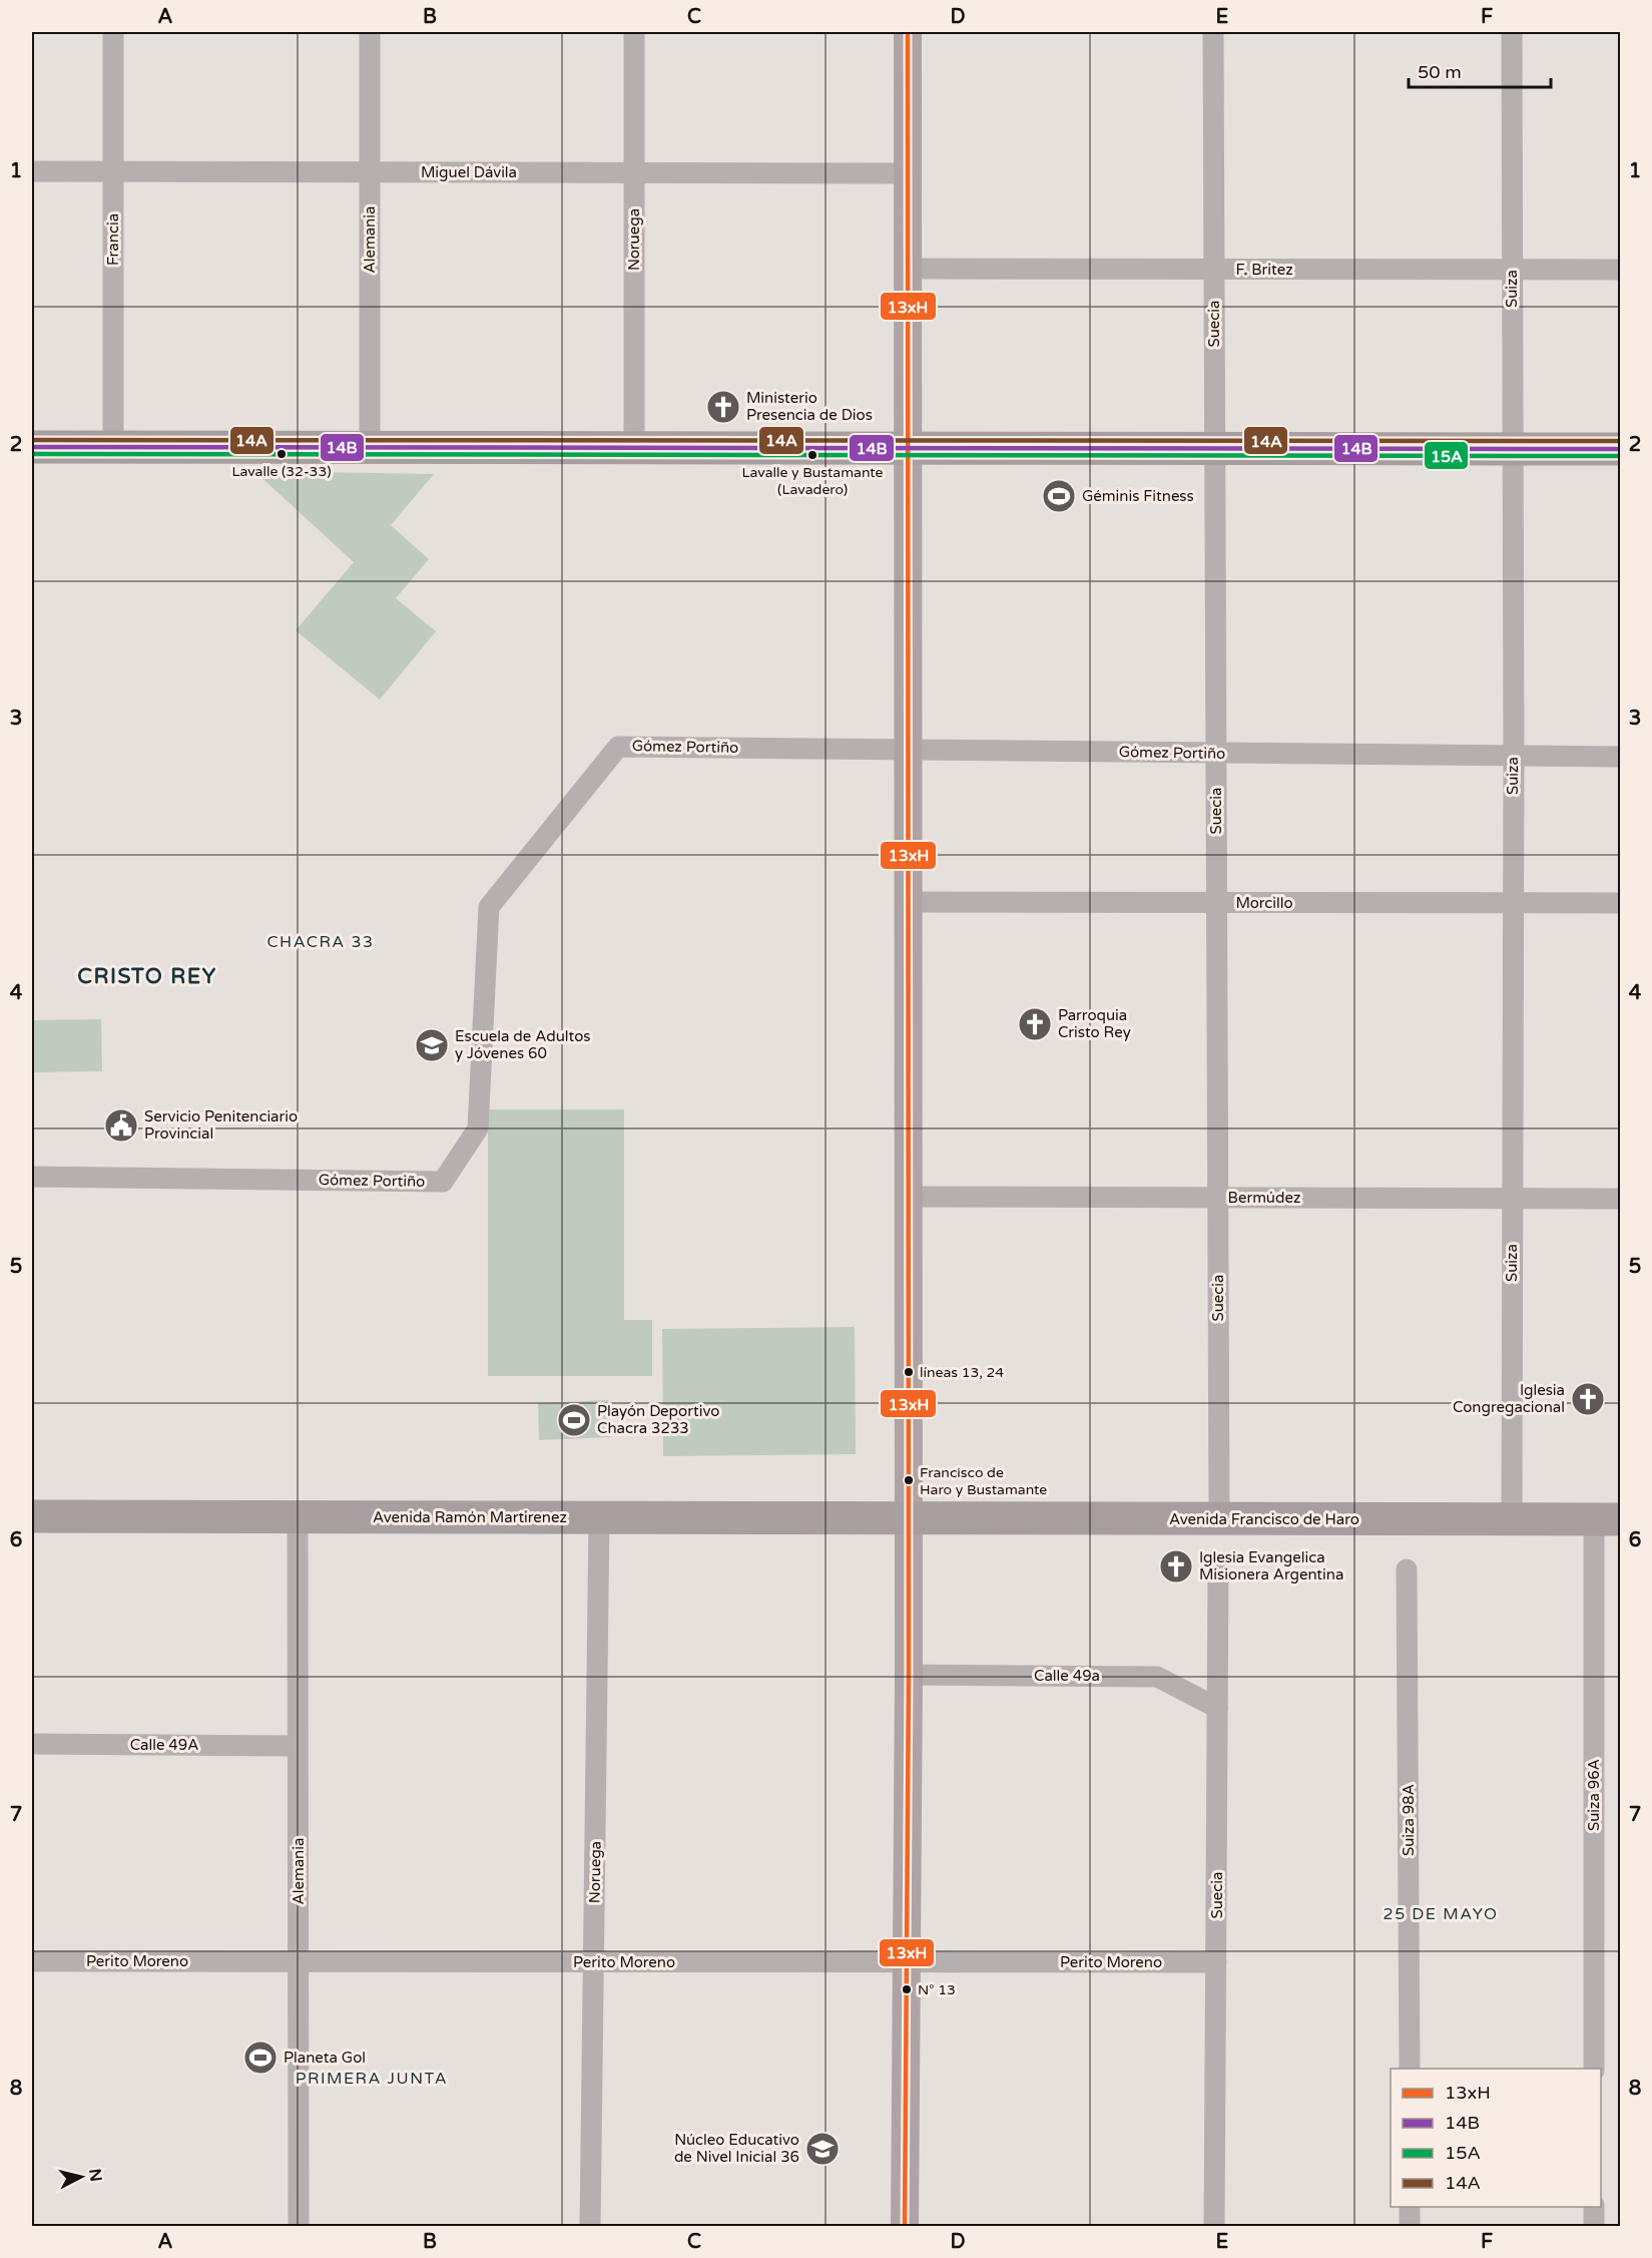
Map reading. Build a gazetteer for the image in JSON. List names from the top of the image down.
{
  "streets": {
    "main road": ["Avenida Ramón Martirenez", "Avenida Francisco de Haro"],
    "street": [
      "Miguel Dávila",
      "Francia",
      "Alemania",
      "Noruega",
      "F. Britez",
      "Suiza",
      "Suecia",
      "Gómez Portiño",
      "Morcillo",
      "Bermúdez",
      "Calle 49a",
      "Calle 49A",
      "Suiza 96A",
      "Suiza 98A",
      "Perito Moreno"
    ]
  },
  "crossings": [
    ["Miguel Dávila", "Francia"],
    ["Miguel Dávila", "Alemania"],
    ["Miguel Dávila", "Noruega"],
    ["Alemania", "Avenida Ramón Martirenez"],
    ["Alemania", "Calle 49A"],
    ["Alemania", "Perito Moreno"],
    ["Noruega", "Avenida Ramón Martirenez"],
    ["Noruega", "Perito Moreno"],
    ["F. Britez", "Suiza"],
    ["F. Britez", "Suecia"],
    ["Suiza", "Gómez Portiño"],
    ["Suiza", "Morcillo"],
    ["Suiza", "Bermúdez"],
    ["Suiza", "Avenida Francisco de Haro"],
    ["Suecia", "Gómez Portiño"],
    ["Suecia", "Morcillo"],
    ["Suecia", "Bermúdez"],
    ["Suecia", "Avenida Francisco de Haro"],
    ["Suecia", "Calle 49a"],
    ["Suecia", "Perito Moreno"],
    ["Avenida Ramón Martirenez", "Avenida Francisco de Haro"],
    ["Avenida Francisco de Haro", "Suiza 96A"]
  ],
  "districts": [
    "CHACRA 33",
    "CRISTO REY",
    "25 DE MAYO",
    "PRIMERA JUNTA"
  ],
  "places": {
    "church": [
      "Ministerio Presencia de Dios",
      "Parroquia Cristo Rey",
      "Iglesia Congregacional",
      "Iglesia Evangelica Misionera Argentina"
    ],
    "other": [
      "Lavalle (32-33)",
      "Lavalle y Bustamante (Lavadero)",
      "líneas 13, 24",
      "Francisco de Haro y Bustamante",
      "N° 13"
    ],
    "sports": ["Géminis Fitness", "Playón Deportivo Chacra 3233", "Planeta Gol"],
    "school or university": ["Escuela de Adultos y Jóvenes 60", "Núcleo Educativo de Nivel Inicial 36"],
    "public building": ["Servicio Penitenciario Provincial"]
  },
  "lines": [
    "transit line 13xH",
    "transit line 14A",
    "transit line 14B",
    "transit line 15A"
  ],
  "legend": [
    "13xH",
    "14B",
    "15A",
    "14A"
  ],
  "scale_bar": "50 m",
  "north": "right",
  "grid": {
    "columns": [
      "A",
      "B",
      "C",
      "D",
      "E",
      "F"
    ],
    "rows": [
      "1",
      "2",
      "3",
      "4",
      "5",
      "6",
      "7",
      "8"
    ]
  }
}
